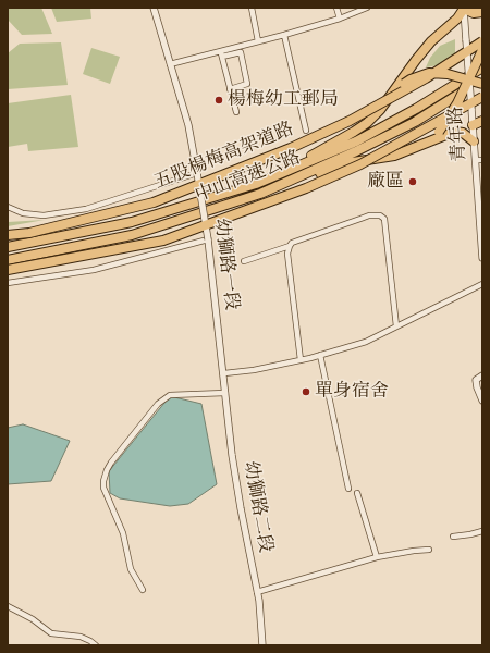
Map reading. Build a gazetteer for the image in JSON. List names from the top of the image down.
{
  "streets": {
    "highway": ["五股楊梅高架道路", "中山高速公路"],
    "street": ["青年路", "幼獅路一段", "幼獅路二段"]
  },
  "crossings": [
    ["幼獅路一段", "幼獅路二段"]
  ],
  "places": ["楊梅幼工郵局", "廠區", "單身宿舍"]
}
